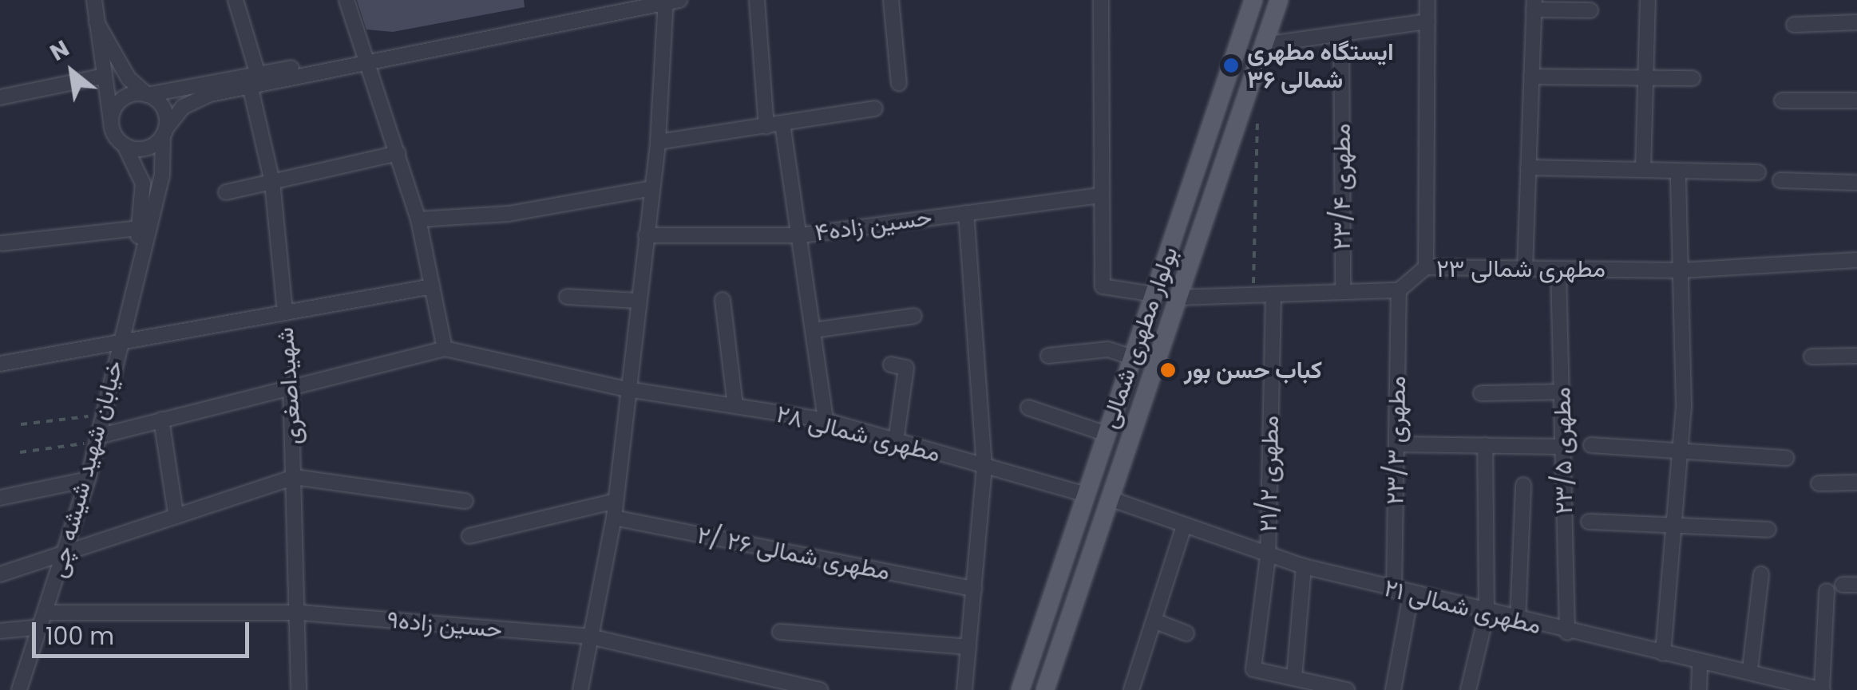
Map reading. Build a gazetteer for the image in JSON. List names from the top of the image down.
{
  "streets": {
    "main road": ["بولوار مطهری شمالی"],
    "street": [
      "مطهری ۲۳/۴",
      "حسین زاده۴",
      "مطهری شمالی ۲۳",
      "شهیداصغری",
      "مطهری شمالی ۲۸",
      "مطهری ۲۳/۳",
      "مطهری ۲۳/۵",
      "خیابان شهید شیشه چی",
      "مطهری ۲۱/۲",
      "مطهری شمالی ۲۶ /۲",
      "مطهری شمالی ۲۱",
      "حسین زاده۹"
    ]
  },
  "crossings": [
    ["مطهری شمالی ۲۳", "مطهری ۲۳/۳"],
    ["مطهری شمالی ۲۳", "مطهری ۲۳/۵"],
    ["بولوار مطهری شمالی", "مطهری شمالی ۲۸"],
    ["بولوار مطهری شمالی", "مطهری شمالی ۲۱"],
    ["شهیداصغری", "حسین زاده۹"],
    ["مطهری ۲۳/۳", "مطهری شمالی ۲۱"],
    ["مطهری ۲۳/۵", "مطهری شمالی ۲۱"],
    ["خیابان شهید شیشه چی", "حسین زاده۹"],
    ["مطهری ۲۱/۲", "مطهری شمالی ۲۱"]
  ],
  "places": ["ایستگاه مطهری شمالی ۳۶", "كباب حسن بور"],
  "scale_bar": "100 m",
  "north": "top left"
}
